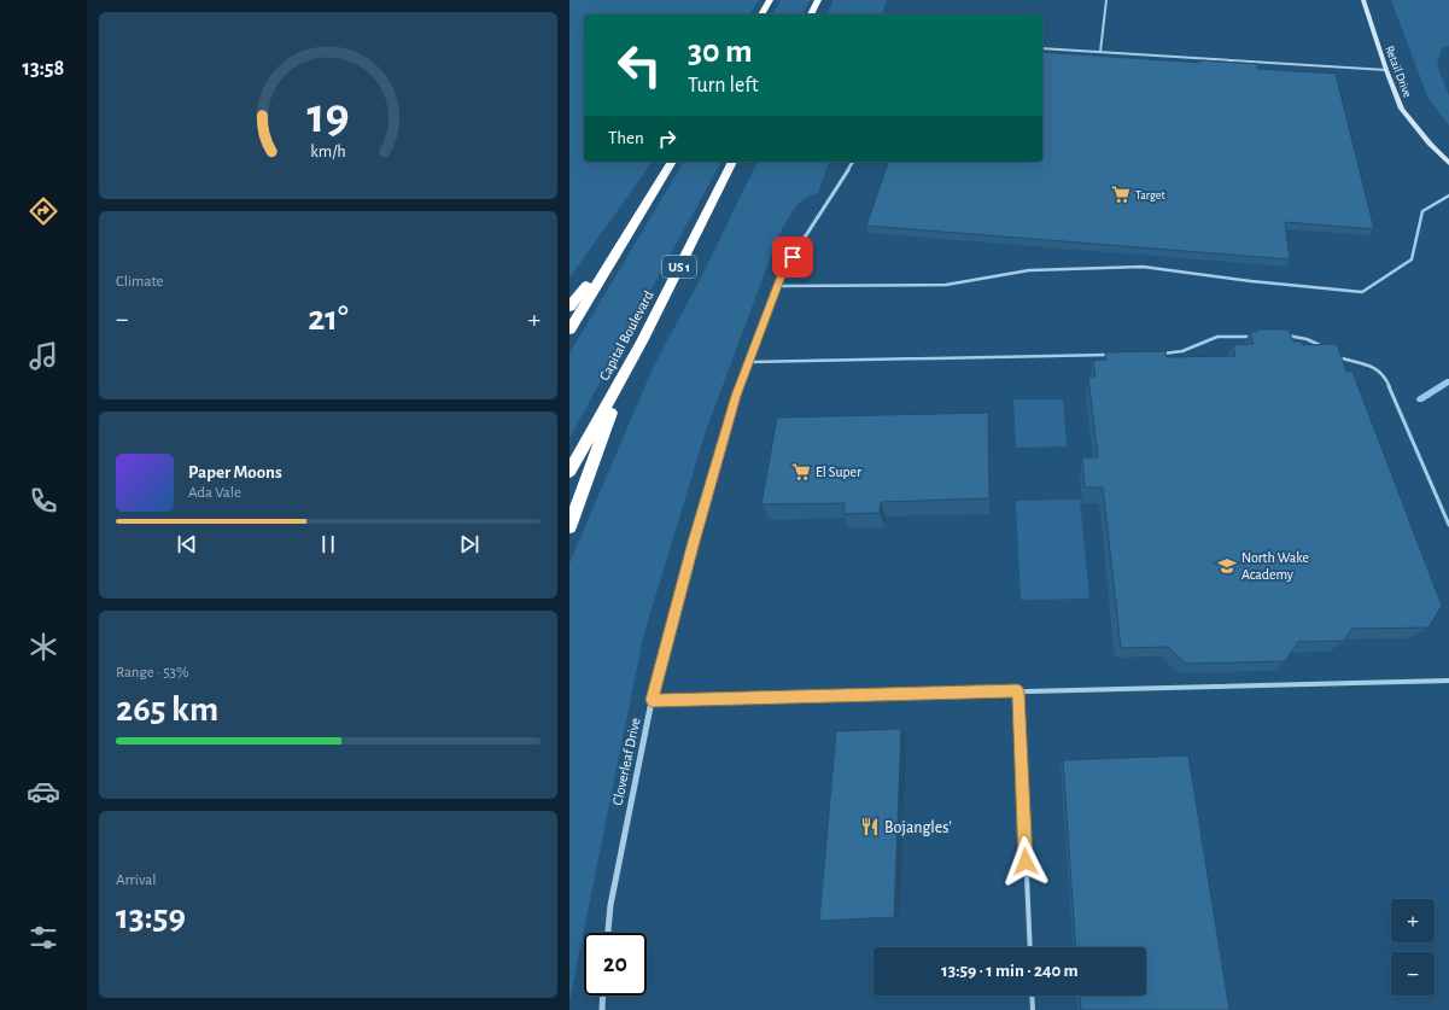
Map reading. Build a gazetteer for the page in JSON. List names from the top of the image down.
{
  "streets": {
    "highway": ["US 1", "Capital Boulevard"],
    "street": ["Retail Drive", "Cloverleaf Drive"]
  },
  "places": {
    "supermarket": ["Target", "El Super"],
    "school or university": ["North Wake Academy"],
    "restaurant": ["Bojangles'"]
  },
  "page": {
    "tabs": "13:58",
    "turn": ["30 m", "Turn left"],
    "then": "Then",
    "tile": [
      "Climate",
      ["Range · 53%", "265 km"],
      ["Arrival", "13:59"]
    ],
    "heat": ["−", "21°", "+"],
    "song": ["Paper Moons", "Ada Vale"],
    "map_buttons": ["+", "−"],
    "limit": "20",
    "trip": "13:59 · 1 min · 240 m",
    "gauge": ["19", "km/h"]
  }
}
